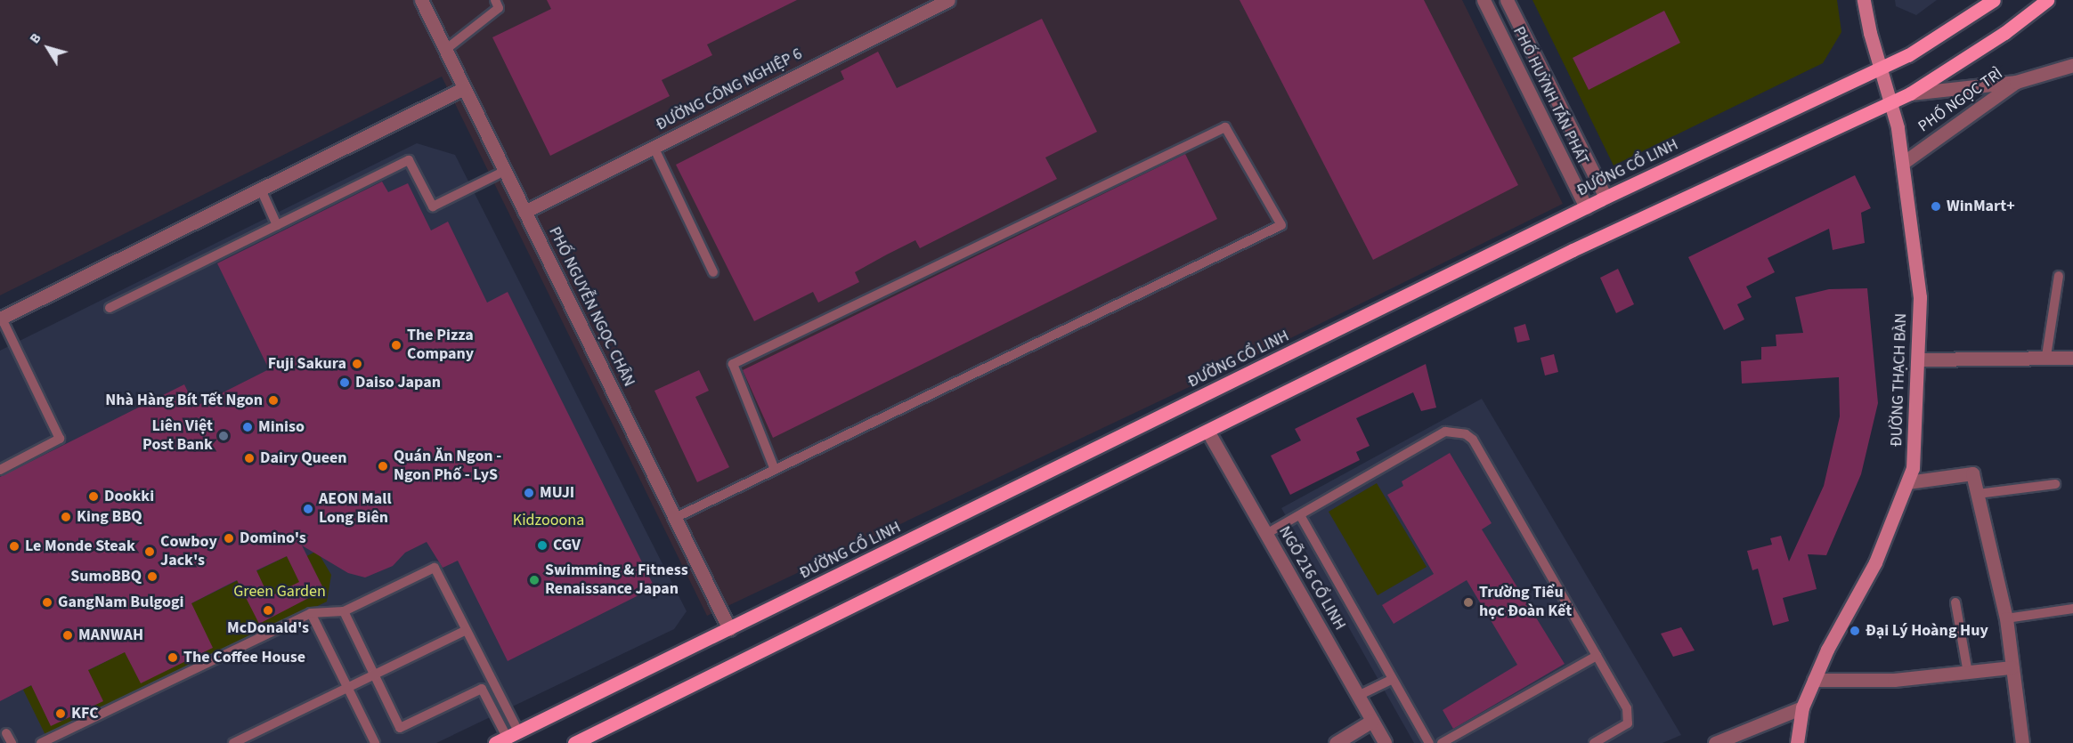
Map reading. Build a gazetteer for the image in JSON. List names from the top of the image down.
{
  "streets": {
    "main road": ["ĐƯỜNG CỔ LINH", "ĐƯỜNG THẠCH BÀN"],
    "street": [
      "ĐƯỜNG CÔNG NGHIỆP 6",
      "PHỐ HUỲNH TẤN PHÁT",
      "PHỐ NGỌC TRÌ",
      "PHỐ NGUYỄN NGỌC CHÂN",
      "NGÕ 216 CỔ LINH"
    ]
  },
  "crossings": [
    ["ĐƯỜNG CÔNG NGHIỆP 6", "PHỐ NGUYỄN NGỌC CHÂN"],
    ["PHỐ HUỲNH TẤN PHÁT", "ĐƯỜNG CỔ LINH"],
    ["PHỐ NGỌC TRÌ", "ĐƯỜNG THẠCH BÀN"],
    ["ĐƯỜNG CỔ LINH", "PHỐ NGUYỄN NGỌC CHÂN"],
    ["ĐƯỜNG CỔ LINH", "ĐƯỜNG THẠCH BÀN"]
  ],
  "parks": ["Kidzooona", "Green Garden"],
  "places": [
    "WinMart+",
    "The Pizza Company",
    "Fuji Sakura",
    "Daiso Japan",
    "Nhà Hàng Bít Tết Ngon",
    "Miniso",
    "Liên Việt Post Bank",
    "Dairy Queen",
    "Quán Ăn Ngon - Ngon Phố - LyS",
    "MUJI",
    "Dookki",
    "AEON Mall Long Biên",
    "King BBQ",
    "Domino's",
    "CGV",
    "Le Monde Steak",
    "Cowboy Jack's",
    "SumoBBQ",
    "Swimming & Fitness Renaissance Japan",
    "GangNam Bulgogi",
    "Trường Tiểu học Đoàn Kết",
    "McDonald's",
    "Đại Lý Hoàng Huy",
    "MANWAH",
    "The Coffee House",
    "KFC"
  ],
  "north": "top left"
}
